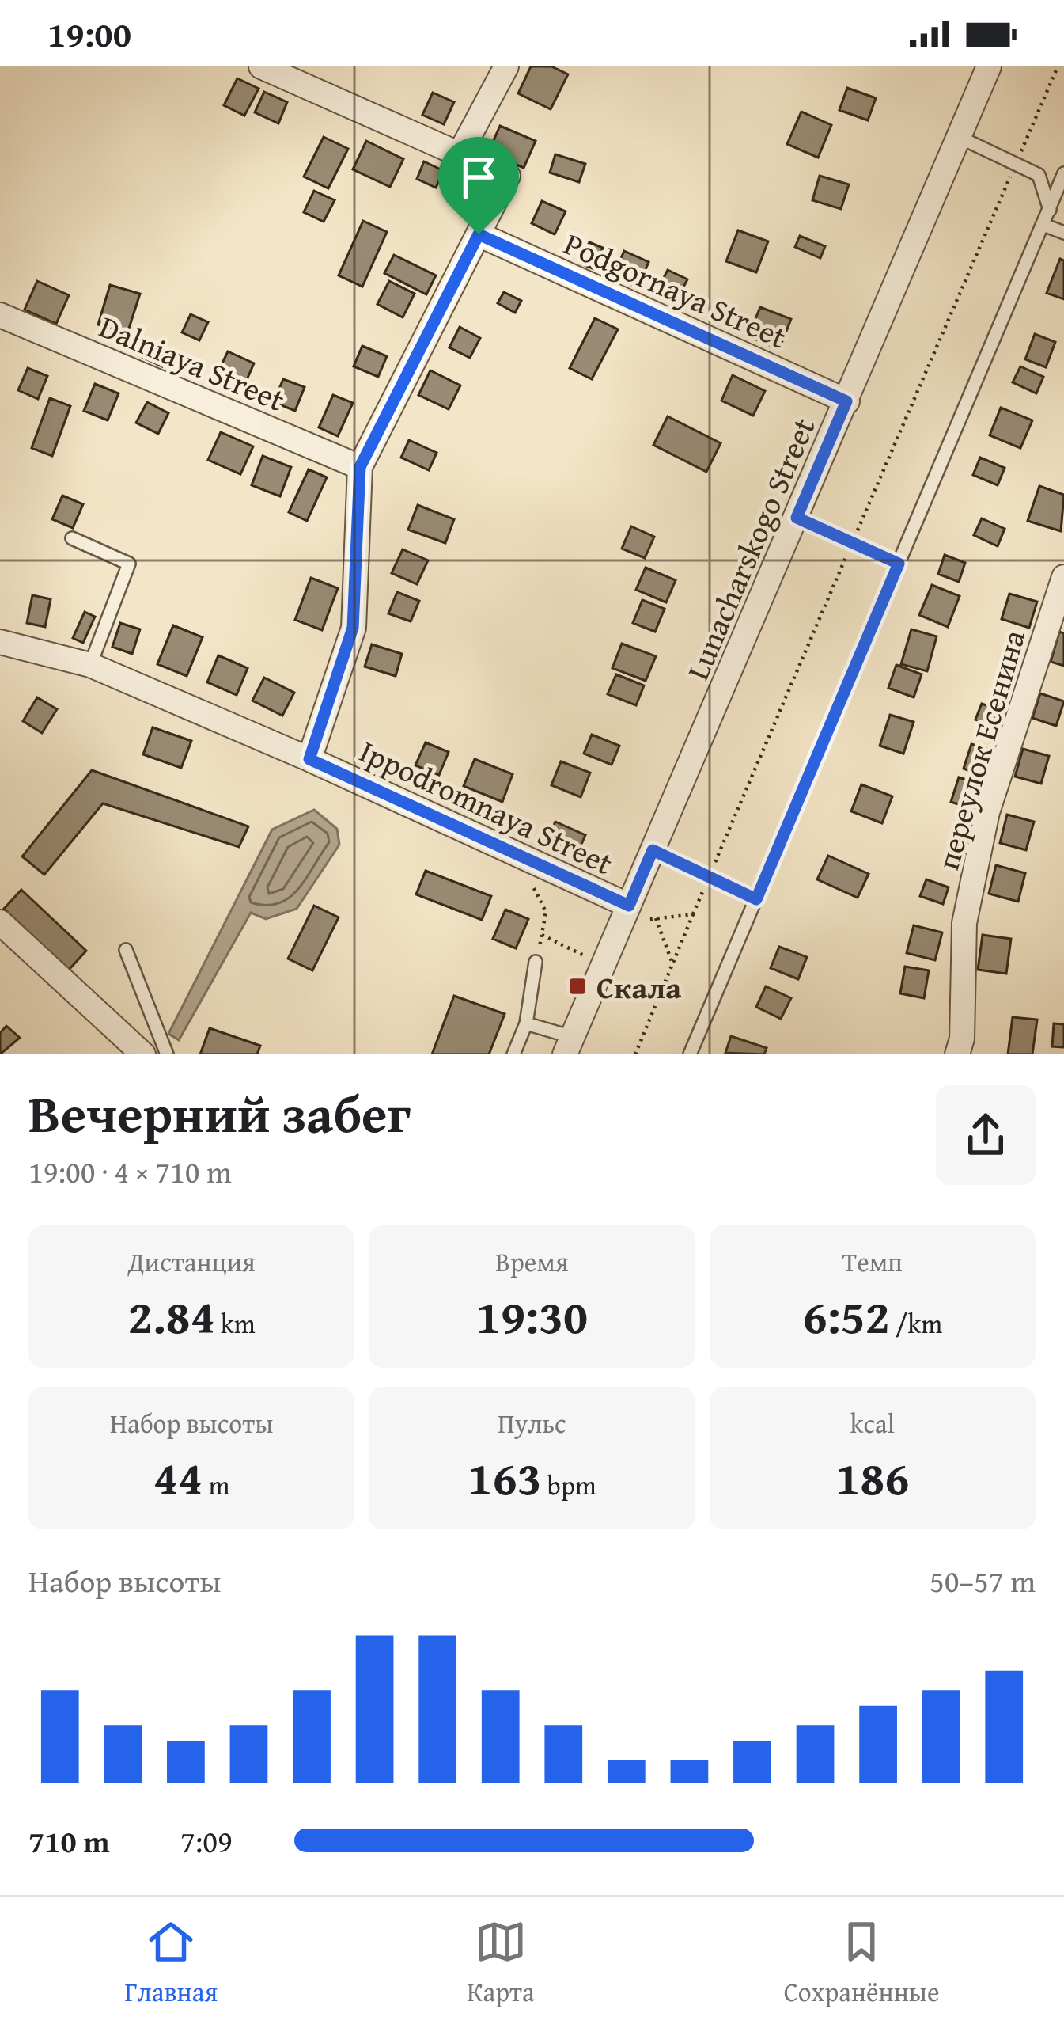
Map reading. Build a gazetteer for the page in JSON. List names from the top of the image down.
{
  "streets": {
    "street": [
      "Podgornaya Street",
      "Dalniaya Street",
      "Lunacharskogo Street",
      "переулок Есенина",
      "Ippodromnaya Street"
    ]
  },
  "crossings": [
    ["Podgornaya Street", "Lunacharskogo Street"],
    ["Lunacharskogo Street", "Ippodromnaya Street"]
  ],
  "places": {
    "transit": ["Скала"]
  },
  "page": {
    "status": "19:00",
    "heading": ["Вечерний забег", "19:00 · 4 × 710 m"],
    "stats": [
      ["Дистанция", "2.84 km"],
      ["Время", "19:30"],
      ["Темп", "6:52 /km"],
      ["Набор высоты", "44 m"],
      ["Пульс", "163 bpm"],
      ["kcal", "186"]
    ],
    "chart": ["Набор высоты", "50–57 m"],
    "list": [
      {
        "name": "710 m",
        "note": "7:09"
      }
    ],
    "tabs": ["Главная", "Карта", "Сохранённые"]
  }
}
